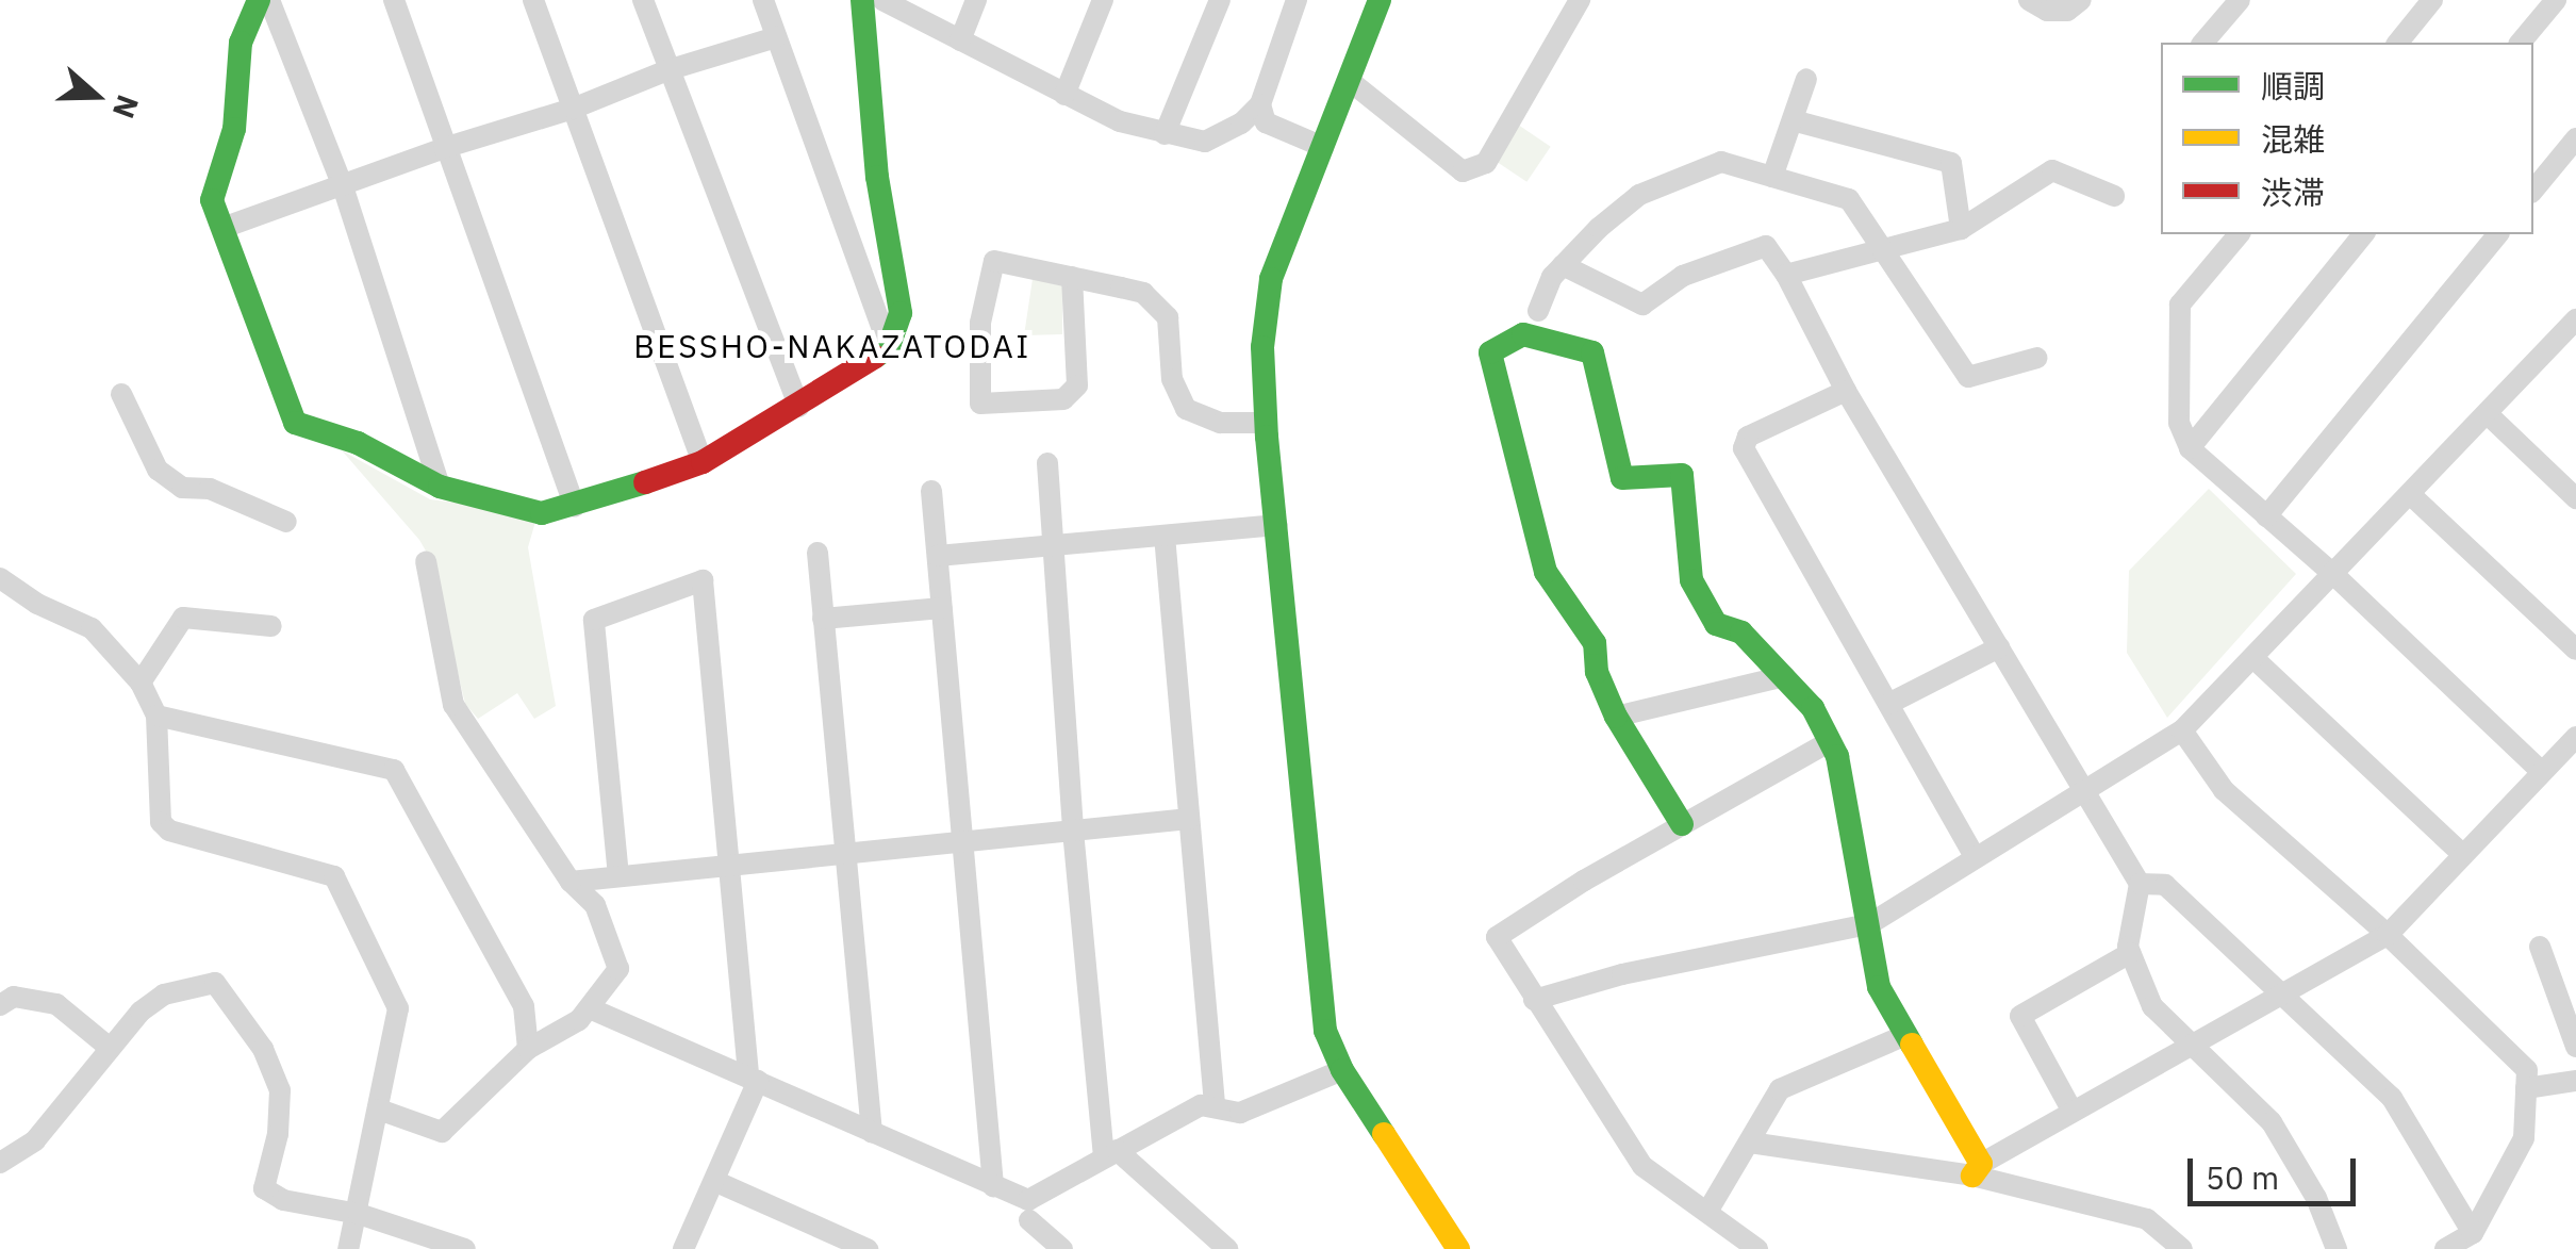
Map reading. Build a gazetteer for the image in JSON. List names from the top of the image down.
{
  "districts": ["BESSHO-NAKAZATODAI"],
  "legend": ["順調", "混雑", "渋滞"],
  "scale_bar": "50 m",
  "north": "right"
}
